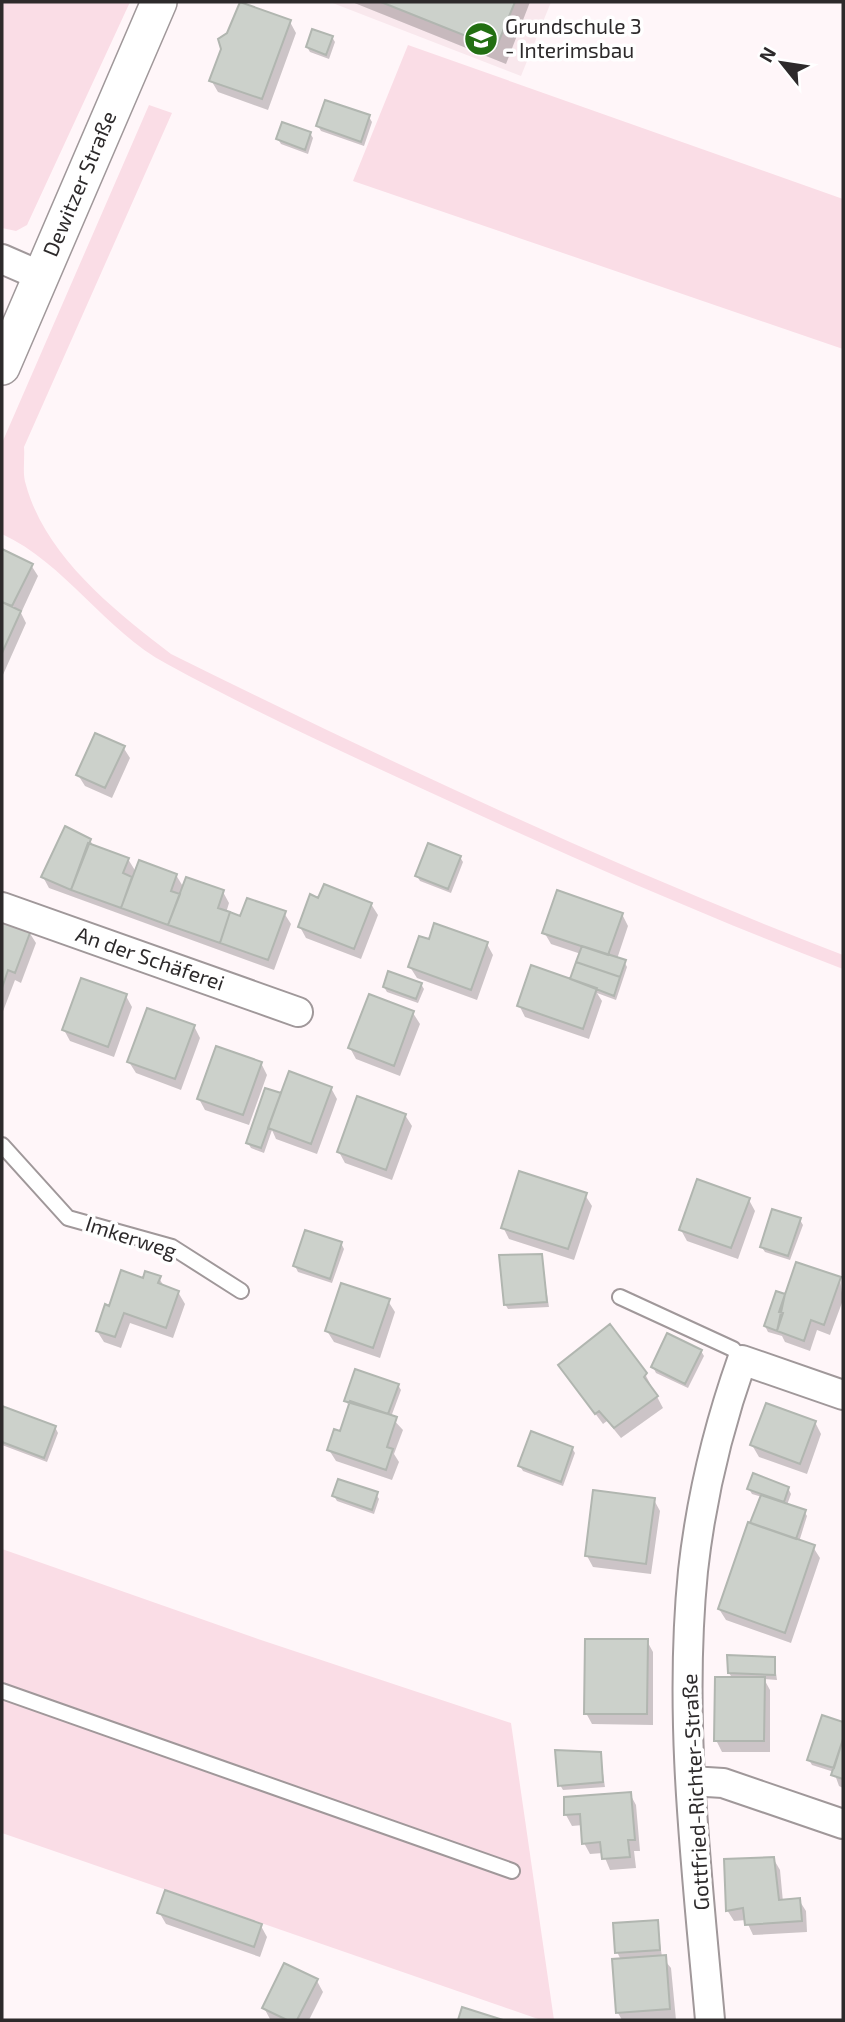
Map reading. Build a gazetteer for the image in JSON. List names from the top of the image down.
{
  "streets": {
    "street": ["Dewitzer Straße", "An der Schäferei", "Gottfried-Richter-Straße"],
    "lane": ["Imkerweg"]
  },
  "places": {
    "school or university": ["Grundschule 3 - Interimsbau"]
  },
  "north": "top left"
}
